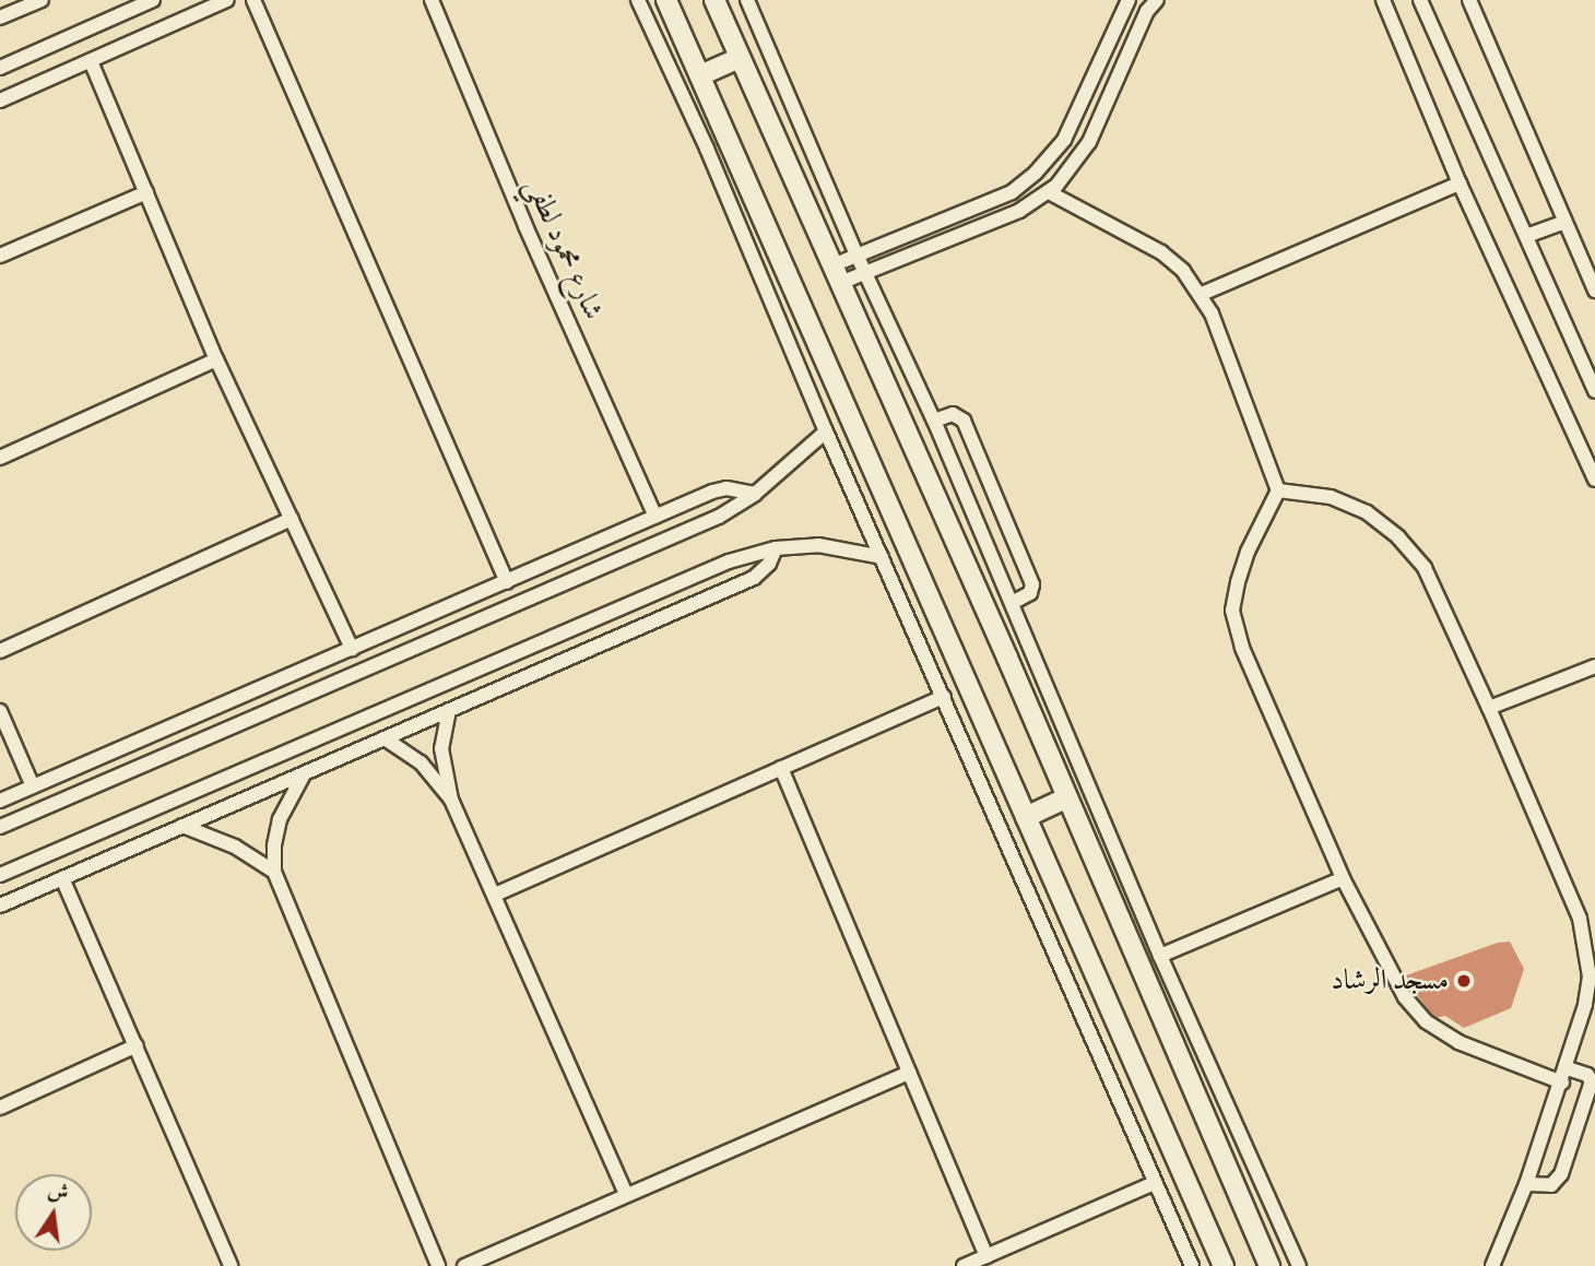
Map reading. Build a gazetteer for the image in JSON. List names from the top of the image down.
{
  "streets": {
    "street": ["شارع محمود لطفي"]
  },
  "places": ["مسجد الرشاد"],
  "north": "top"
}
